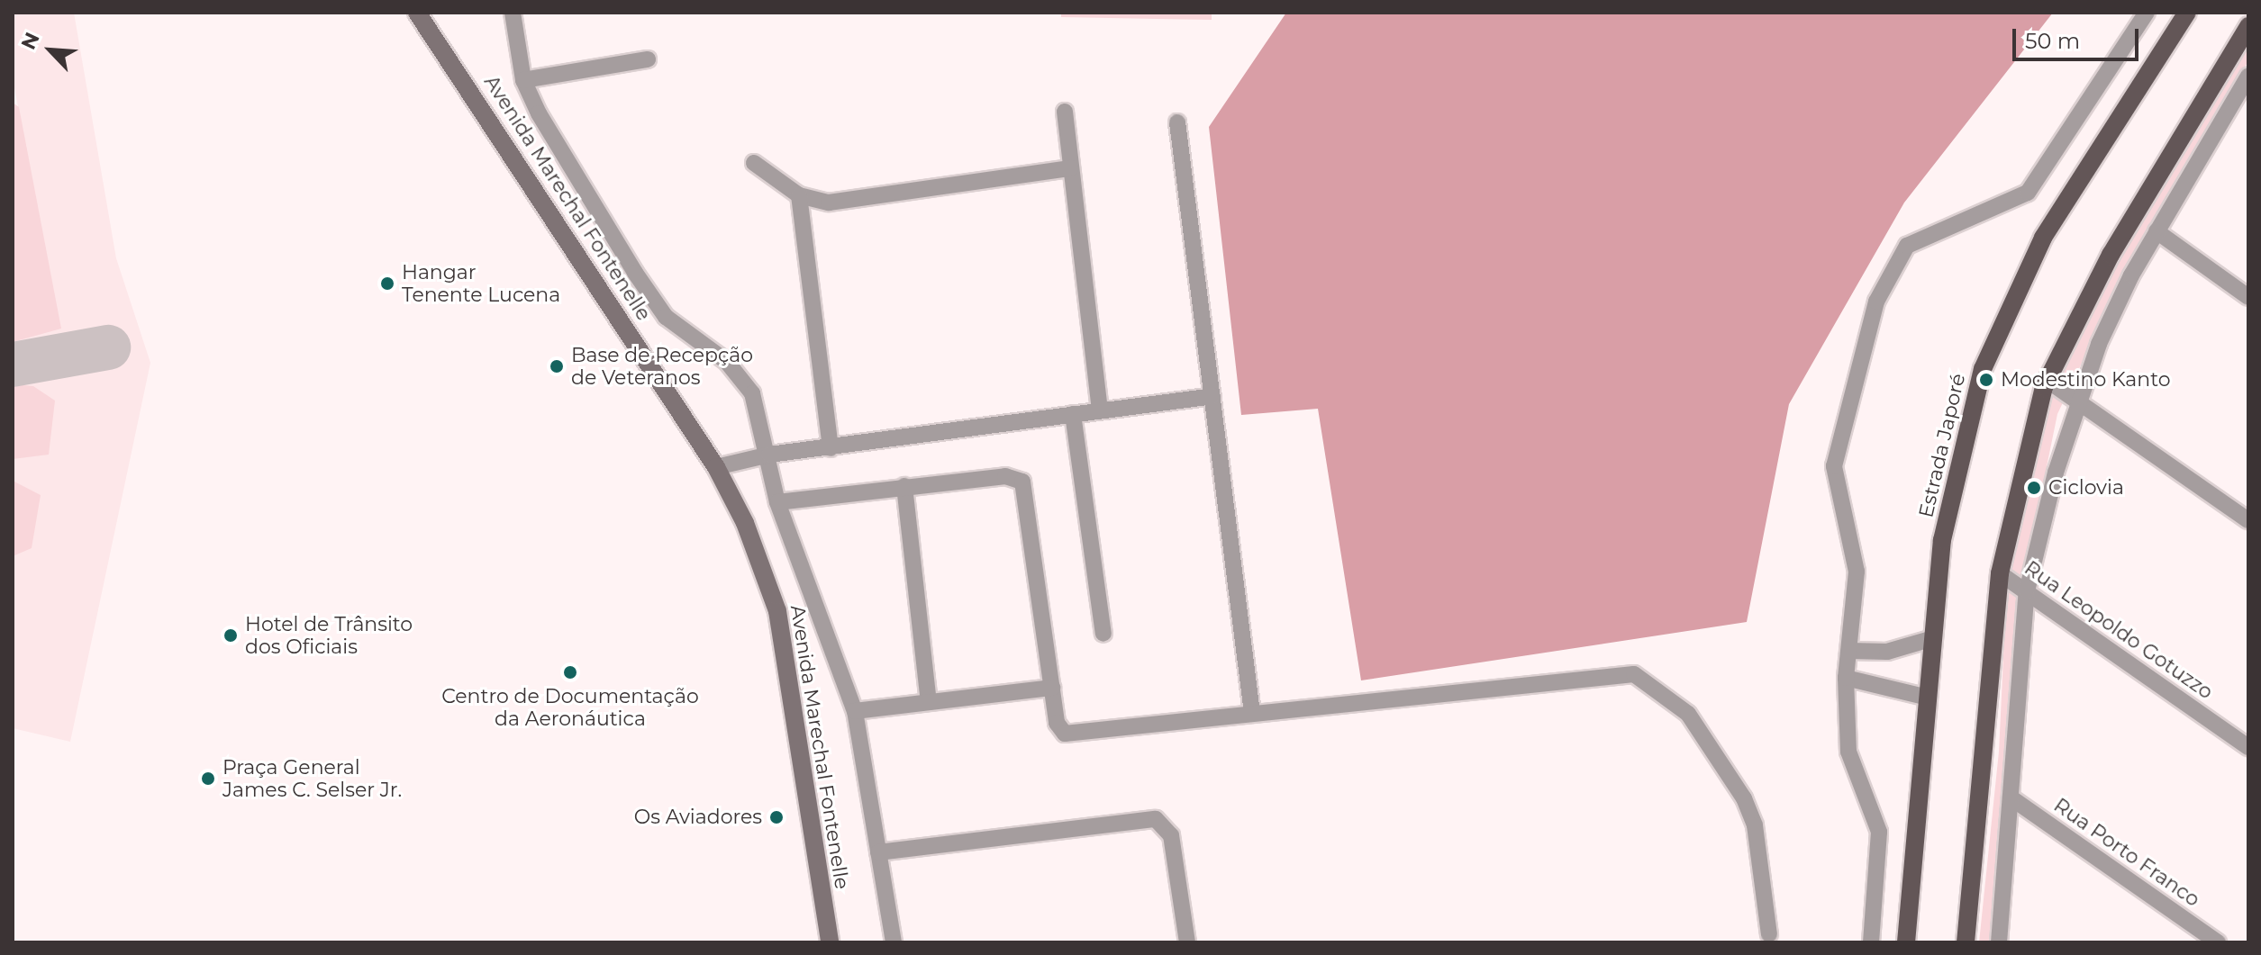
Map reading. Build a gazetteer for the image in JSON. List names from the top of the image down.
{
  "streets": {
    "main road": ["Avenida Marechal Fontenelle", "Estrada Japoré"],
    "street": ["Rua Leopoldo Gotuzzo", "Rua Porto Franco"]
  },
  "places": [
    "Hangar Tenente Lucena",
    "Base de Recepção de Veteranos",
    "Modestino Kanto",
    "Ciclovia",
    "Hotel de Trânsito dos Oficiais",
    "Centro de Documentação da Aeronáutica",
    "Praça General James C. Selser Jr.",
    "Os Aviadores"
  ],
  "scale_bar": "50 m",
  "north": "top left"
}
